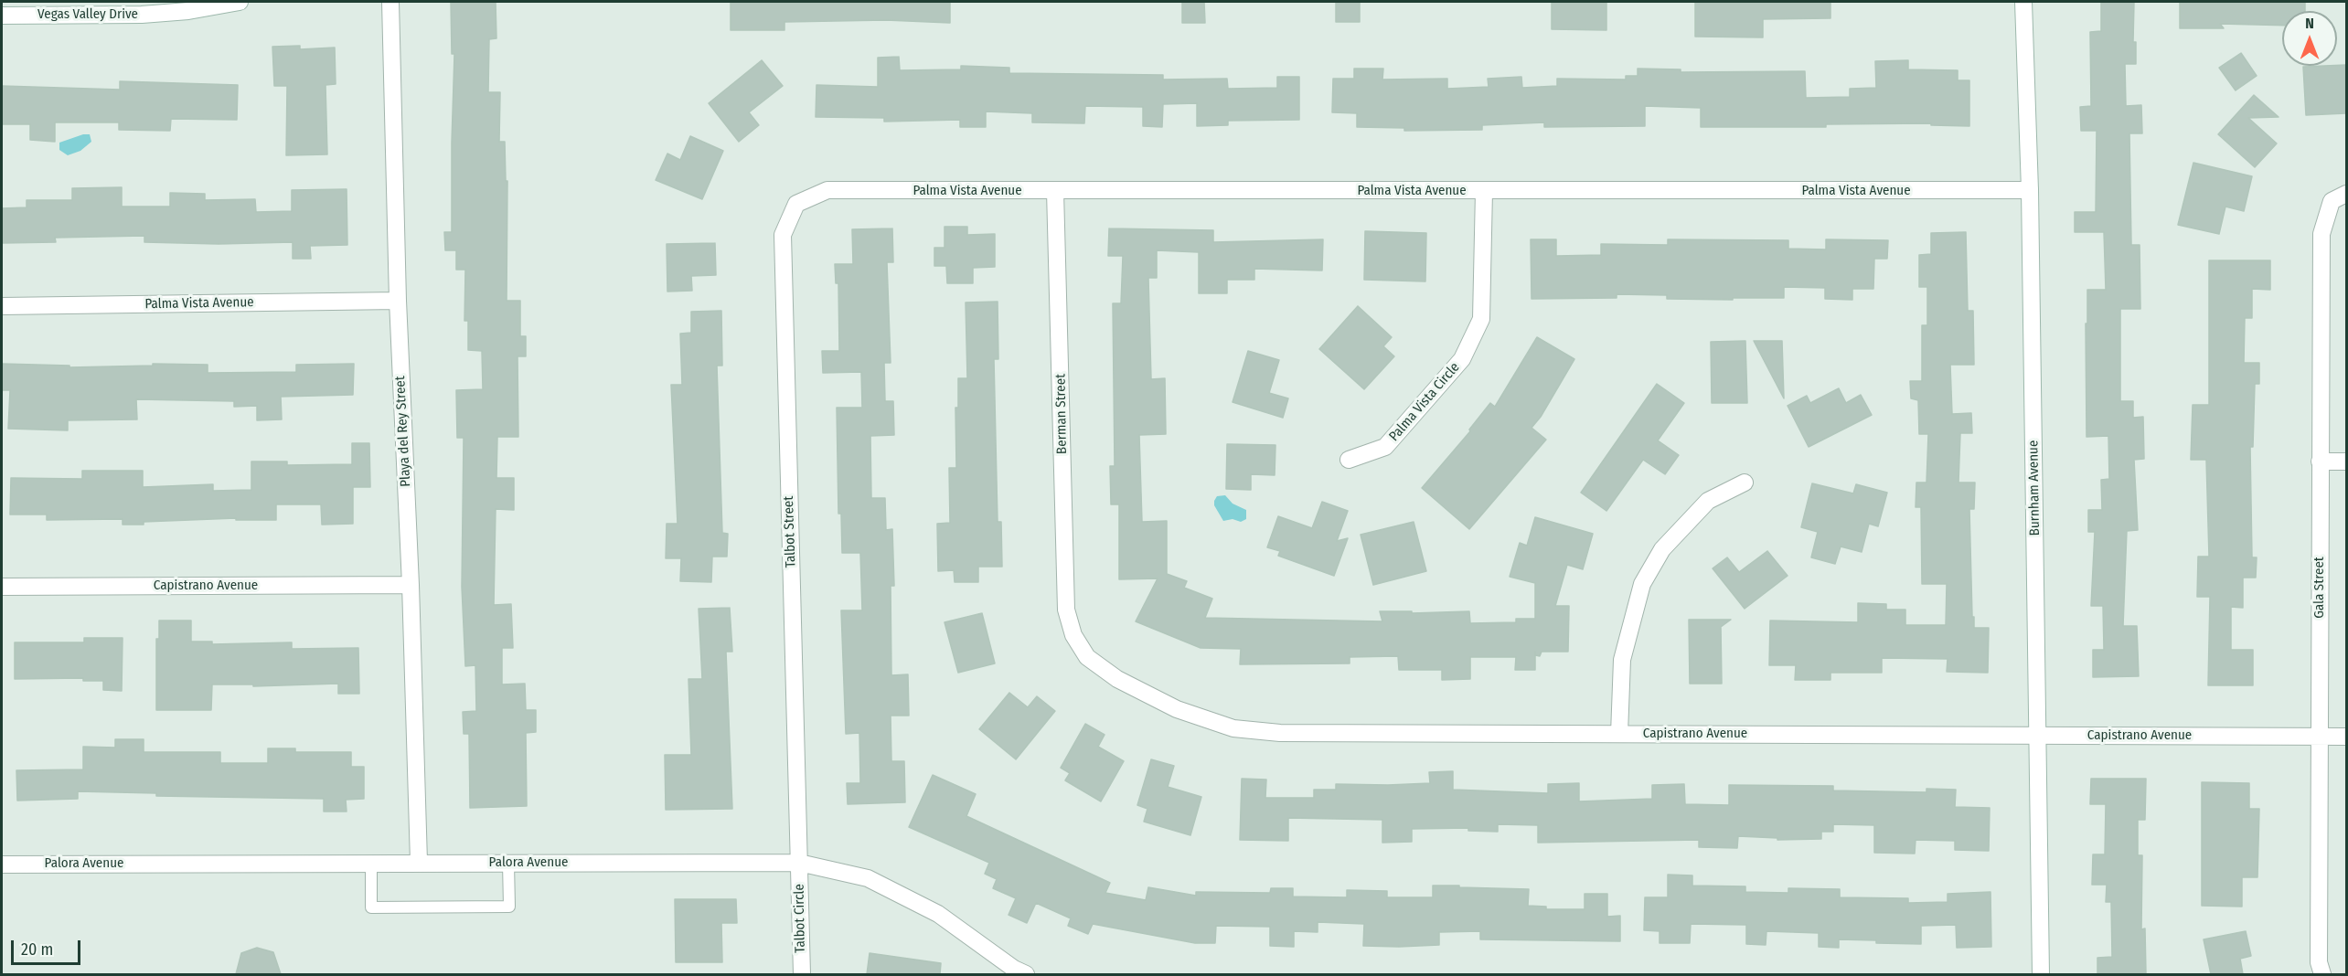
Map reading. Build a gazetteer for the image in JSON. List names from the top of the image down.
{
  "streets": {
    "street": [
      "Vegas Valley Drive",
      "Palma Vista Avenue",
      "Palma Vista Circle",
      "Berman Street",
      "Playa del Rey Street",
      "Burnham Avenue",
      "Talbot Street",
      "Capistrano Avenue",
      "Gala Street",
      "Palora Avenue",
      "Talbot Circle"
    ]
  },
  "crossings": [
    ["Palma Vista Avenue", "Palma Vista Circle"],
    ["Palma Vista Avenue", "Berman Street"],
    ["Palma Vista Avenue", "Playa del Rey Street"],
    ["Palma Vista Avenue", "Burnham Avenue"],
    ["Palma Vista Avenue", "Talbot Street"],
    ["Berman Street", "Capistrano Avenue"],
    ["Playa del Rey Street", "Capistrano Avenue"],
    ["Playa del Rey Street", "Palora Avenue"],
    ["Burnham Avenue", "Capistrano Avenue"],
    ["Talbot Street", "Palora Avenue"],
    ["Talbot Street", "Talbot Circle"],
    ["Capistrano Avenue", "Gala Street"],
    ["Palora Avenue", "Talbot Circle"]
  ],
  "scale_bar": "20 m",
  "north": "top"
}
